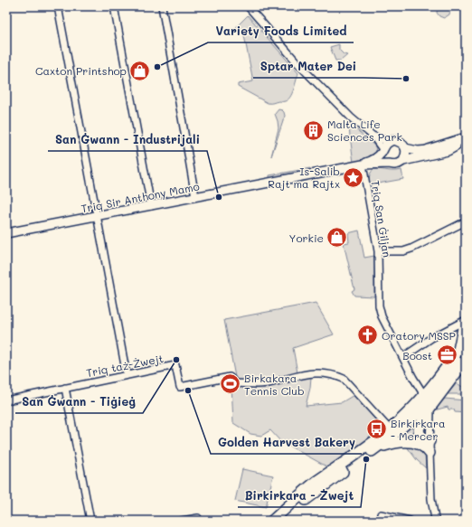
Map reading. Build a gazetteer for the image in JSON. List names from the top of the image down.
{
  "streets": {
    "main road": ["Triq Sir Anthony Mamo"],
    "street": ["Triq San Ġiljan", "Triq taż-Żwejt"]
  },
  "crossings": [
    ["Triq Sir Anthony Mamo", "Triq San Ġiljan"]
  ],
  "places": {
    "other": [
      "Variety Foods Limited",
      "Sptar Mater Dei",
      "San Ġwann - Industrijali",
      "San Ġwann - Tiġieġ",
      "Golden Harvest Bakery",
      "Birkirkara - Żwejt"
    ],
    "shop": ["Caxton Printshop", "Yorkie"],
    "building": ["Malta Life Sciences Park"],
    "place": ["Is-Salib Rajt ma Rajtx"],
    "church": ["Oratory MSSP"],
    "office": ["Boost"],
    "sports": ["Birkakara Tennis Club"],
    "bus stop": ["Birkirkara - Mercer"]
  }
}
